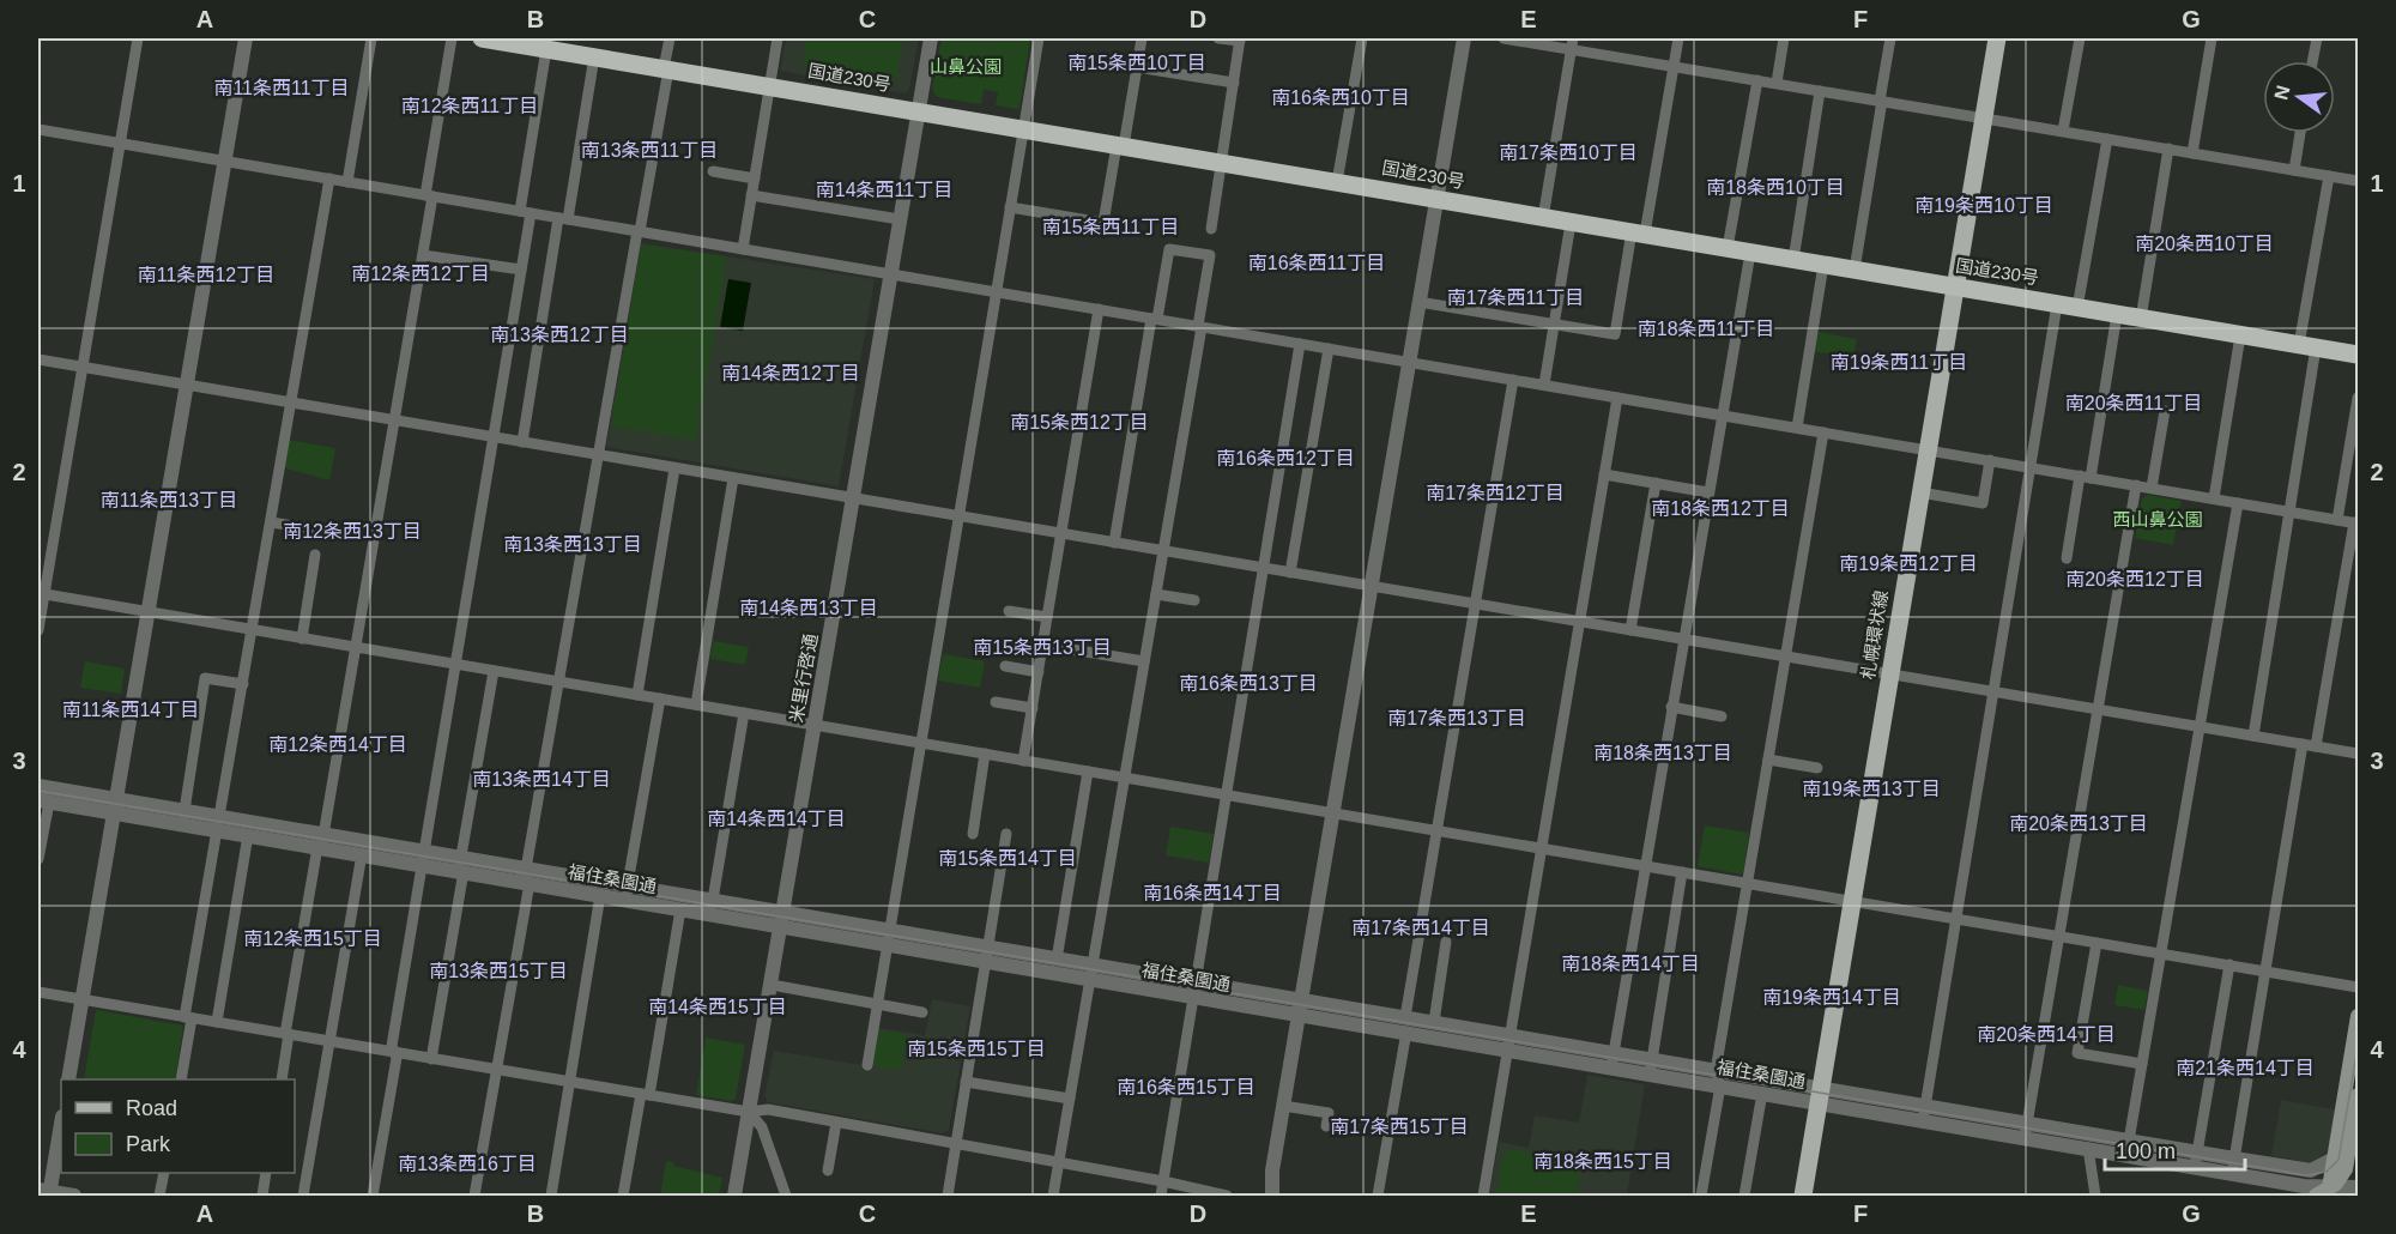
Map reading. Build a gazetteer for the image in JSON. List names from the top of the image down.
{
  "streets": {
    "highway": ["国道230号"],
    "main road": ["札幌環状線"],
    "street": ["米里行啓通", "福住桑園通"]
  },
  "crossings": [
    ["国道230号", "札幌環状線"],
    ["国道230号", "米里行啓通"],
    ["札幌環状線", "福住桑園通"],
    ["米里行啓通", "福住桑園通"]
  ],
  "districts": [
    "南15条西10丁目",
    "南11条西11丁目",
    "南16条西10丁目",
    "南12条西11丁目",
    "南13条西11丁目",
    "南17条西10丁目",
    "南18条西10丁目",
    "南14条西11丁目",
    "南19条西10丁目",
    "南15条西11丁目",
    "南20条西10丁目",
    "南16条西11丁目",
    "南12条西12丁目",
    "南11条西12丁目",
    "南17条西11丁目",
    "南18条西11丁目",
    "南13条西12丁目",
    "南19条西11丁目",
    "南14条西12丁目",
    "南20条西11丁目",
    "南15条西12丁目",
    "南16条西12丁目",
    "南17条西12丁目",
    "南11条西13丁目",
    "南18条西12丁目",
    "南12条西13丁目",
    "南13条西13丁目",
    "南19条西12丁目",
    "南20条西12丁目",
    "南14条西13丁目",
    "南15条西13丁目",
    "南16条西13丁目",
    "南11条西14丁目",
    "南17条西13丁目",
    "南12条西14丁目",
    "南18条西13丁目",
    "南13条西14丁目",
    "南19条西13丁目",
    "南14条西14丁目",
    "南20条西13丁目",
    "南15条西14丁目",
    "南16条西14丁目",
    "南17条西14丁目",
    "南12条西15丁目",
    "南18条西14丁目",
    "南13条西15丁目",
    "南19条西14丁目",
    "南14条西15丁目",
    "南20条西14丁目",
    "南15条西15丁目",
    "南21条西14丁目",
    "南16条西15丁目",
    "南17条西15丁目",
    "南18条西15丁目",
    "南13条西16丁目"
  ],
  "parks": ["山鼻公園", "西山鼻公園"],
  "legend": ["Road", "Park"],
  "scale_bar": "100 m",
  "north": "left",
  "grid": {
    "columns": [
      "A",
      "B",
      "C",
      "D",
      "E",
      "F",
      "G"
    ],
    "rows": [
      "1",
      "2",
      "3",
      "4"
    ]
  }
}
